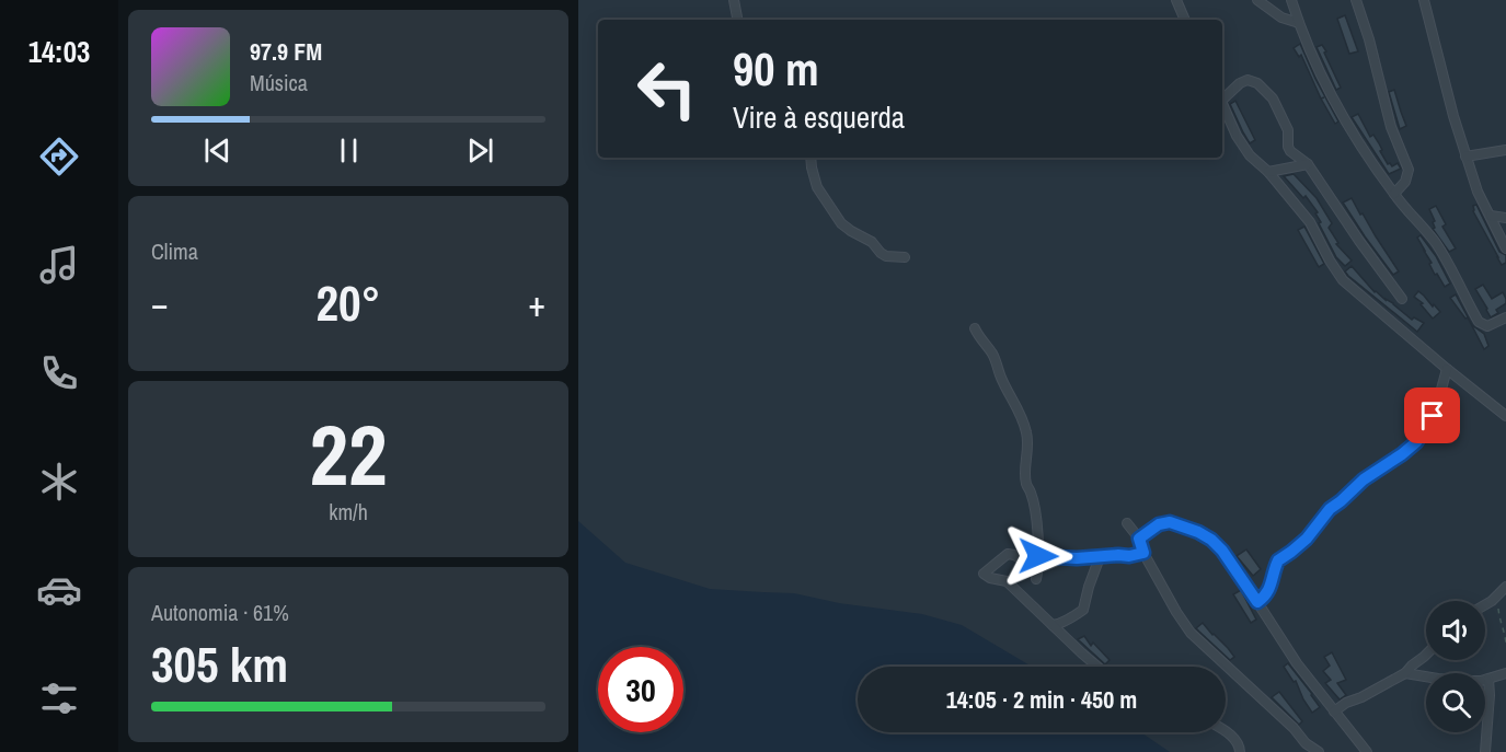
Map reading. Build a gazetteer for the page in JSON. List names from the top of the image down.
{
  "page": {
    "tabs": "14:03",
    "turn": ["90 m", "Vire à esquerda"],
    "song": ["97.9 FM", "Música"],
    "tile": [
      "Clima",
      ["22", "km/h"],
      ["Autonomia · 61%", "305 km"]
    ],
    "heat": ["−", "20°", "+"],
    "limit": "30",
    "trip": "14:05 · 2 min · 450 m"
  }
}
